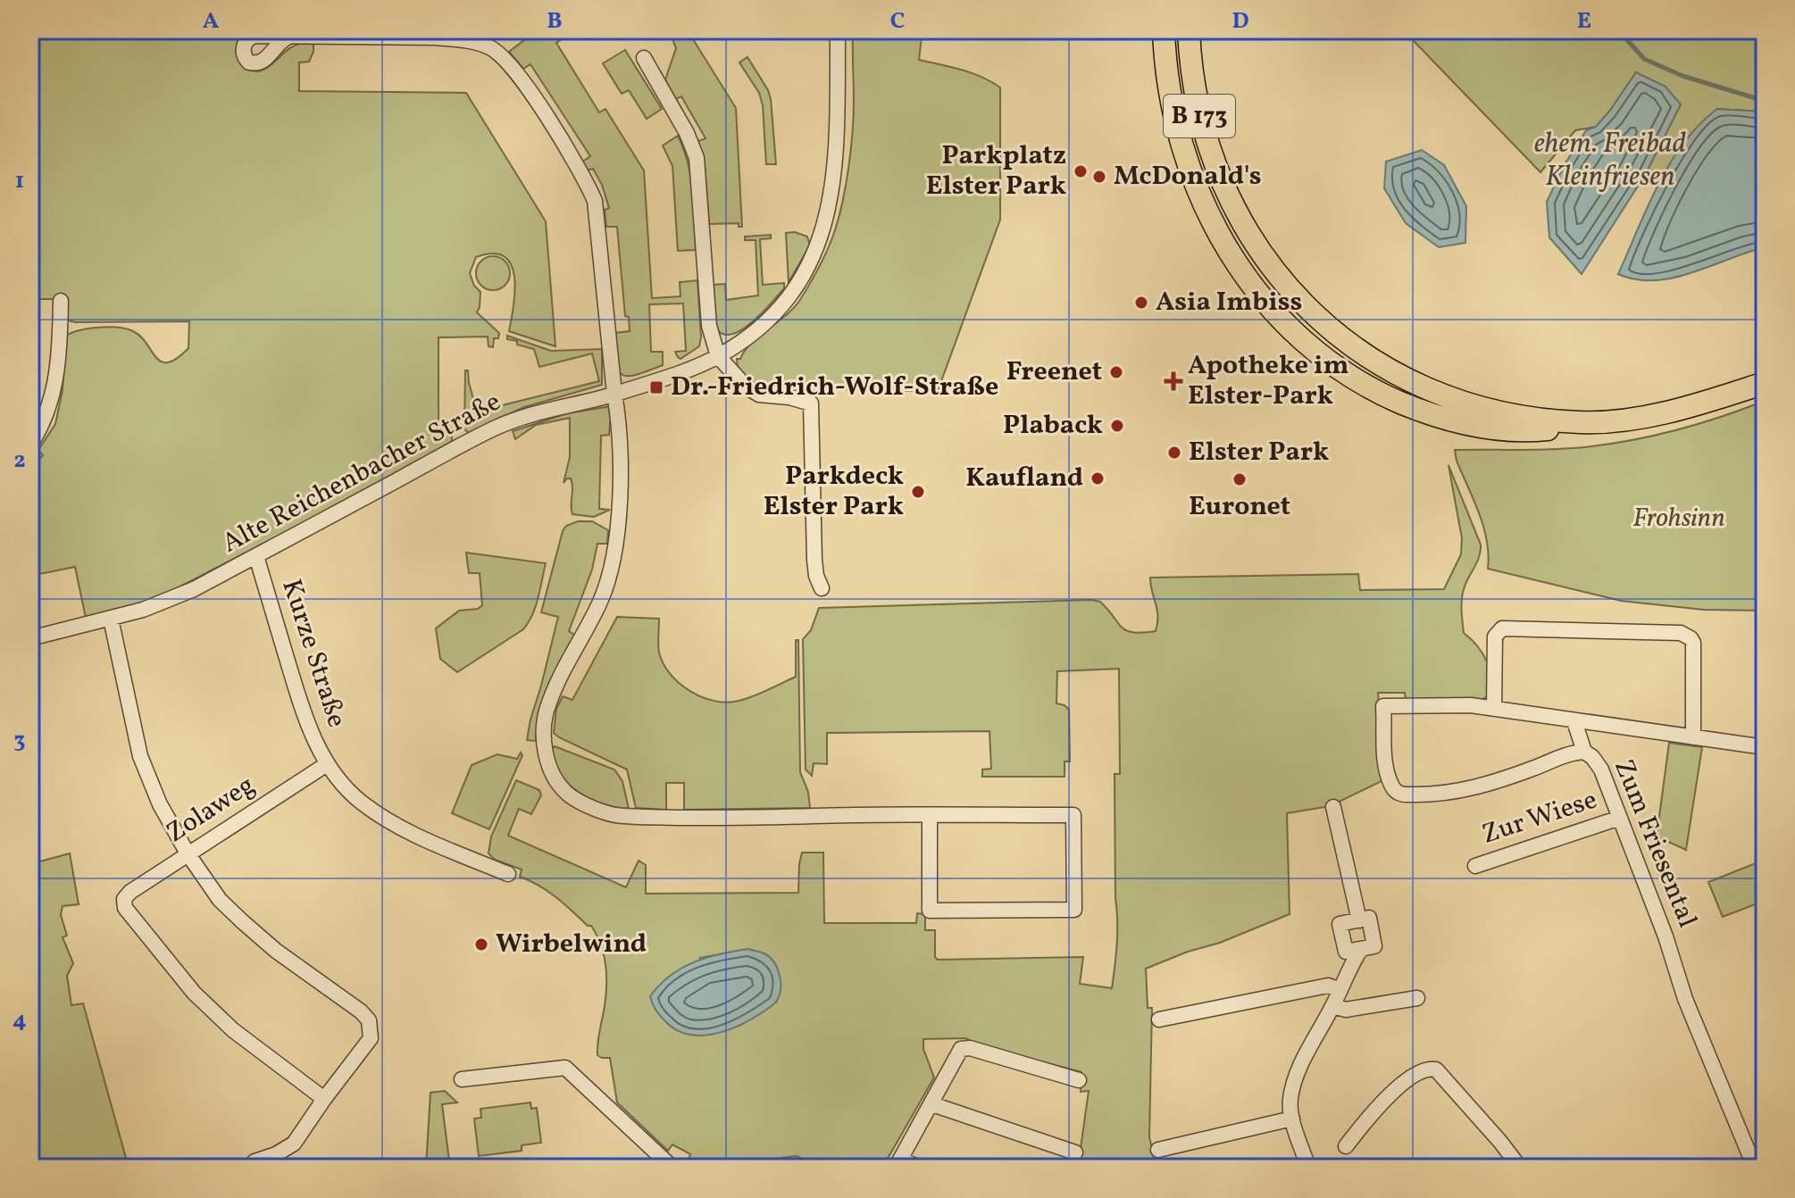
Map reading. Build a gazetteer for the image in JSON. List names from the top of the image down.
{
  "streets": {
    "main road": ["B 173"],
    "street": [
      "Alte Reichenbacher Straße",
      "Kurze Straße",
      "Zolaweg",
      "Zur Wiese",
      "Zum Friesental"
    ]
  },
  "crossings": [
    ["Alte Reichenbacher Straße", "Kurze Straße"],
    ["Kurze Straße", "Zolaweg"],
    ["Zur Wiese", "Zum Friesental"]
  ],
  "water": ["ehem. Freibad Kleinfriesen"],
  "parks": ["Frohsinn"],
  "places": {
    "other": [
      "Parkplatz Elster Park",
      "McDonald's",
      "Asia Imbiss",
      "Freenet",
      "Plaback",
      "Elster Park",
      "Kaufland",
      "Euronet",
      "Parkdeck Elster Park",
      "Wirbelwind"
    ],
    "health": ["Apotheke im Elster-Park"],
    "transit": ["Dr.-Friedrich-Wolf-Straße"]
  },
  "grid": {
    "columns": [
      "A",
      "B",
      "C",
      "D",
      "E"
    ],
    "rows": [
      "1",
      "2",
      "3",
      "4"
    ]
  }
}
